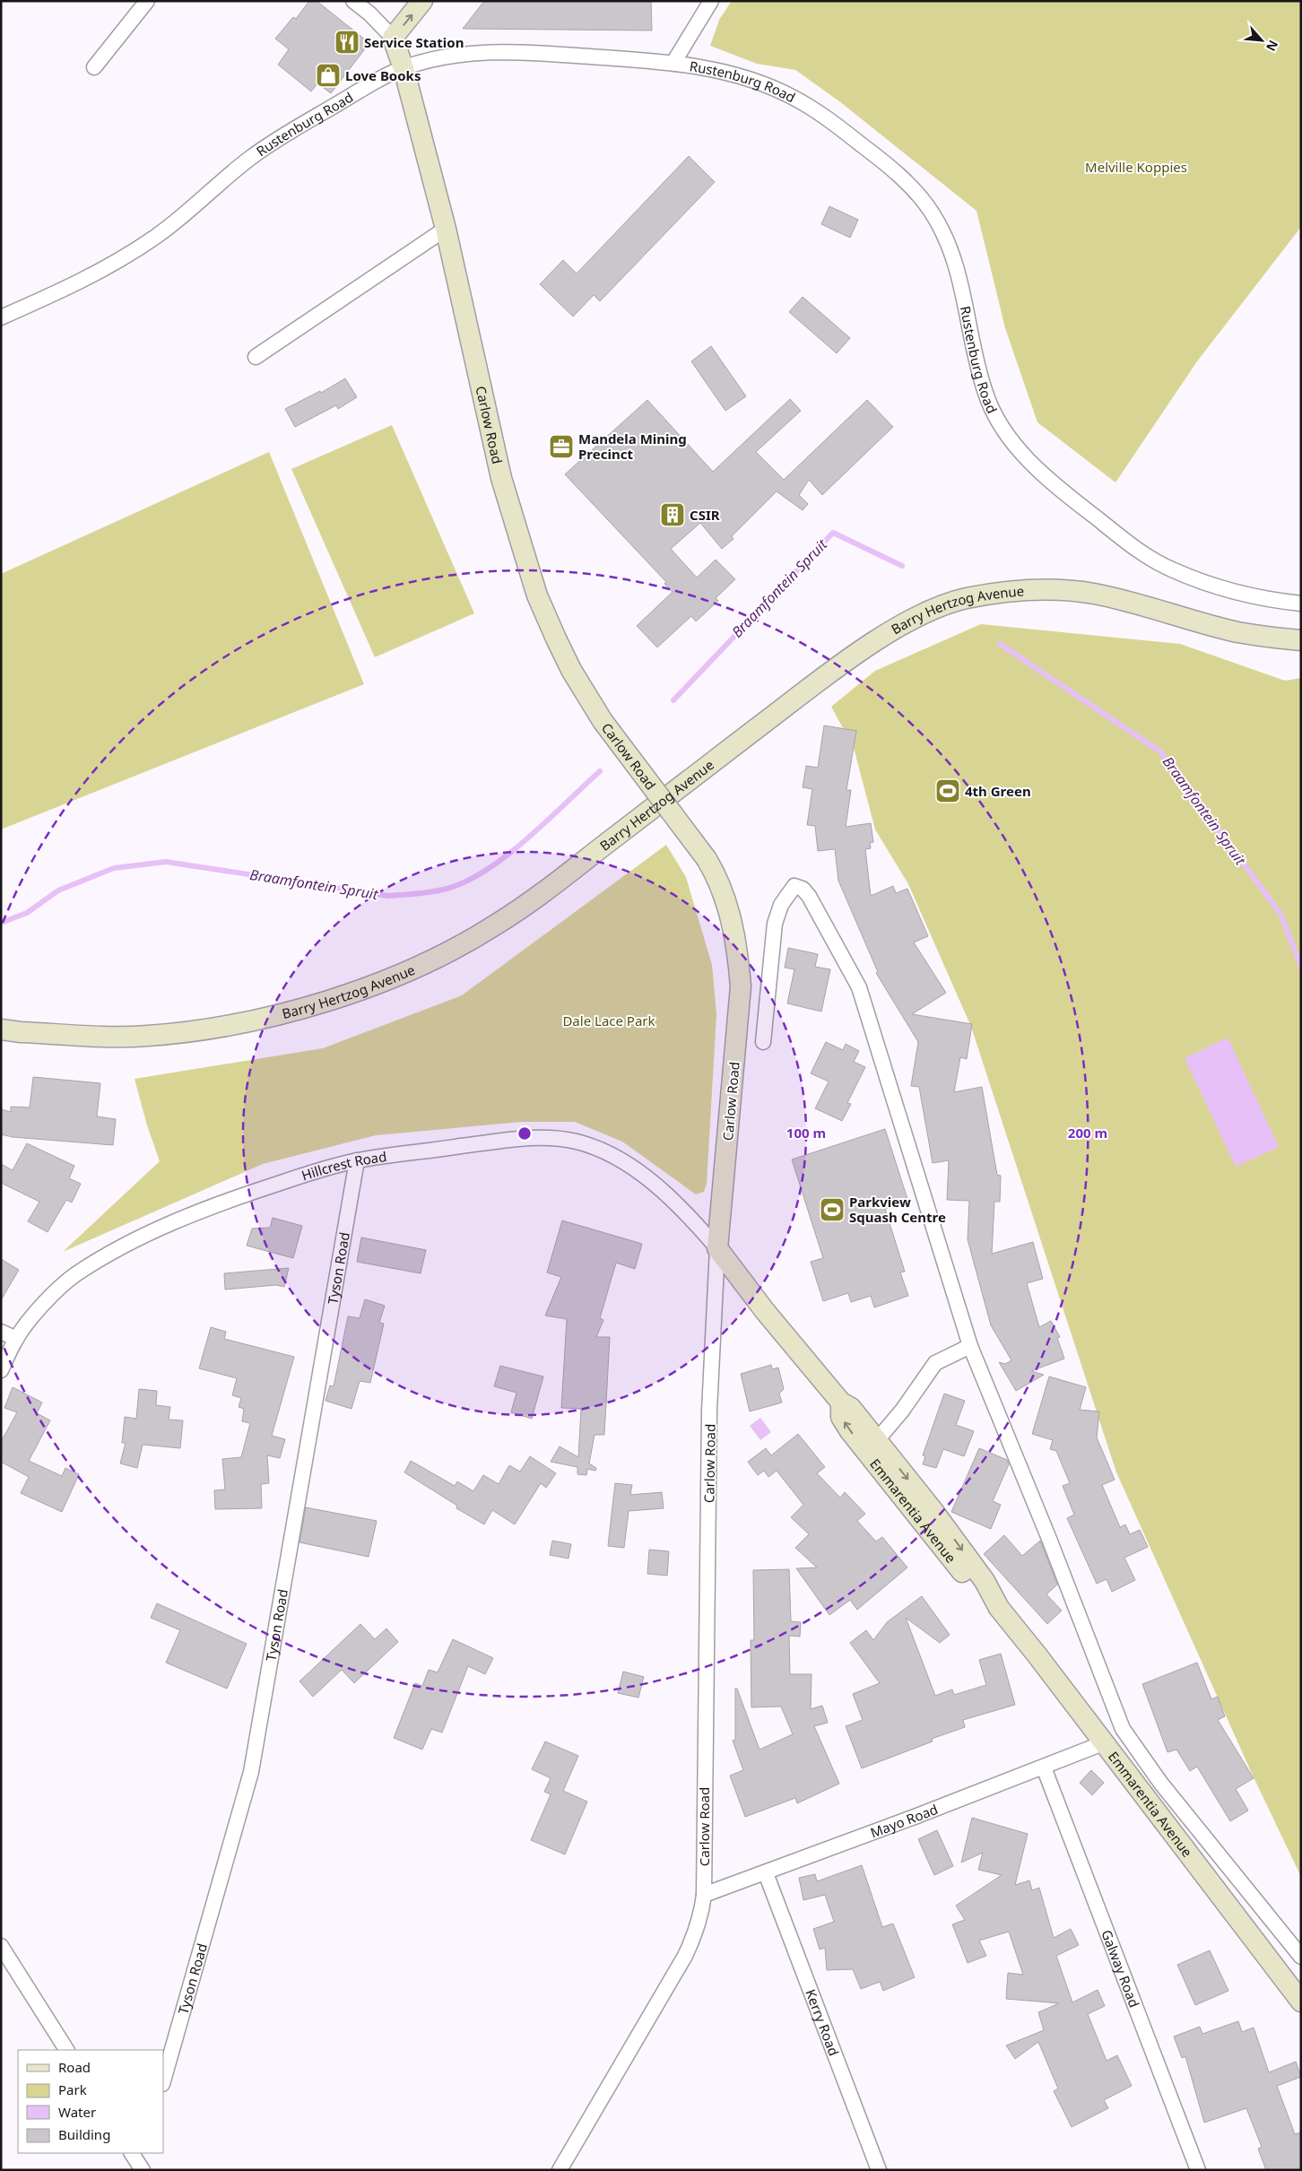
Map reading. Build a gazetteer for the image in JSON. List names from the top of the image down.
{
  "streets": {
    "street": [
      "Rustenburg Road",
      "Carlow Road",
      "Barry Hertzog Avenue",
      "Hillcrest Road",
      "Tyson Road",
      "Emmarentia Avenue",
      "Mayo Road",
      "Galway Road",
      "Kerry Road"
    ]
  },
  "crossings": [
    ["Rustenburg Road", "Carlow Road"],
    ["Carlow Road", "Hillcrest Road"],
    ["Carlow Road", "Emmarentia Avenue"],
    ["Carlow Road", "Mayo Road"],
    ["Hillcrest Road", "Tyson Road"],
    ["Hillcrest Road", "Emmarentia Avenue"],
    ["Emmarentia Avenue", "Mayo Road"],
    ["Mayo Road", "Galway Road"],
    ["Mayo Road", "Kerry Road"]
  ],
  "water": ["Braamfontein Spruit"],
  "parks": ["Melville Koppies", "Dale Lace Park"],
  "places": {
    "restaurant": ["Service Station"],
    "shop": ["Love Books"],
    "office": ["Mandela Mining Precinct"],
    "building": ["CSIR"],
    "sports": ["4th Green", "Parkview Squash Centre"]
  },
  "legend": [
    "Road",
    "Park",
    "Water",
    "Building"
  ],
  "north": "bottom right",
  "rings": ["100 m", "200 m"]
}
